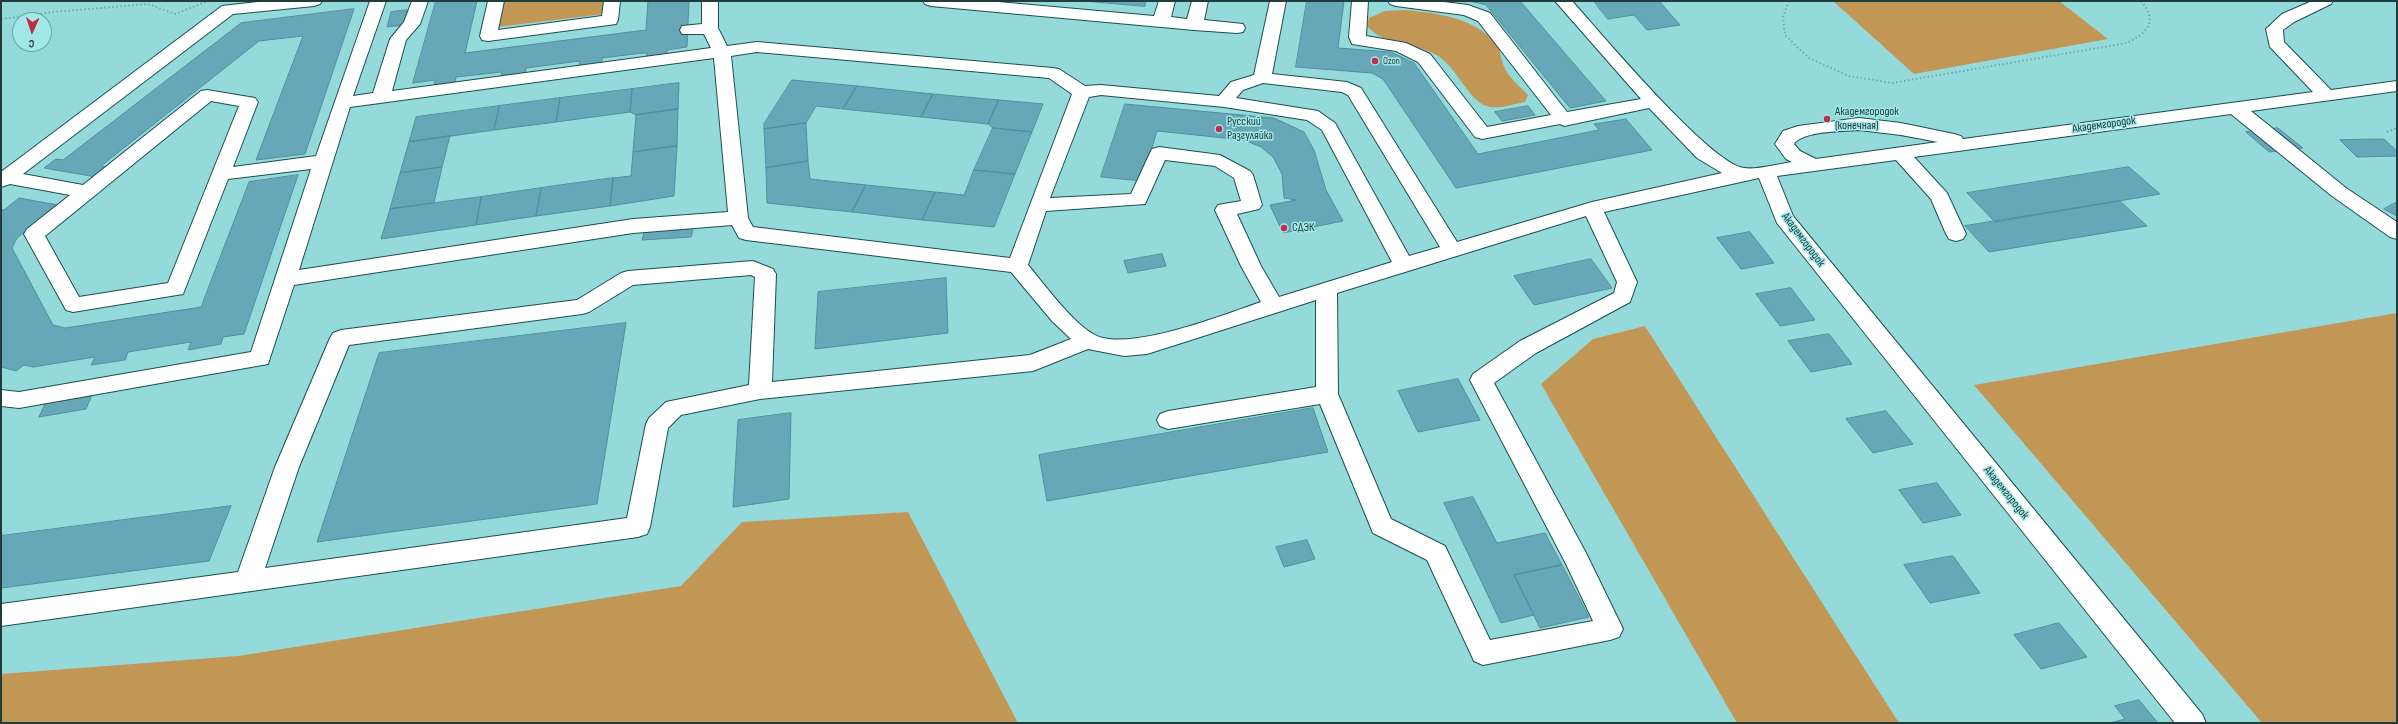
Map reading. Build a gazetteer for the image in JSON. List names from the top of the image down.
{
  "streets": {
    "street": ["Академгородок"]
  },
  "places": [
    "Ozon",
    "Академгородок (конечная)",
    "Русский Разгуляйка",
    "СДЭК"
  ],
  "north": "bottom"
}
